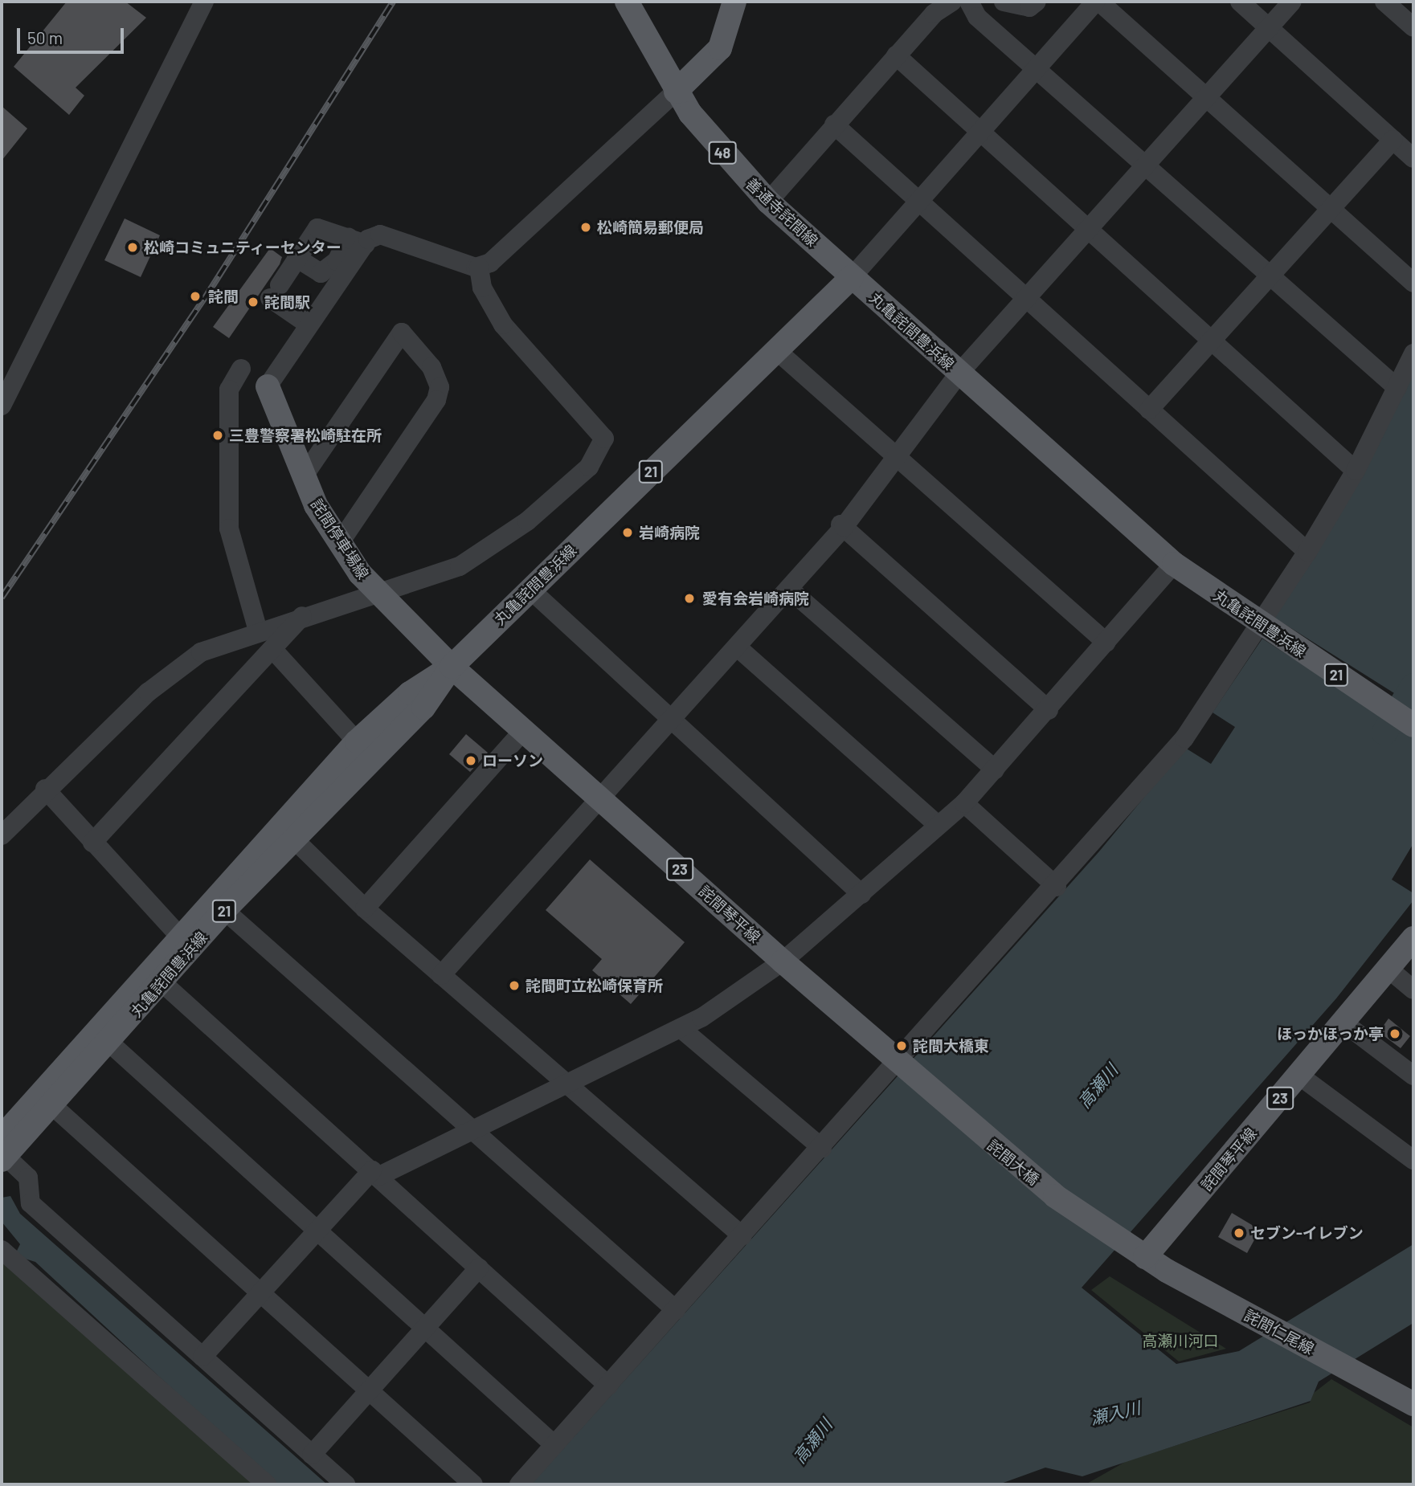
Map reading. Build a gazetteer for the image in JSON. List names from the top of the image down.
{
  "streets": {
    "main road": [
      "48",
      "善通寺詫間線",
      "丸亀詫間豊浜線",
      "21",
      "詫間停車場線",
      "23",
      "詫間琴平線",
      "詫間大橋",
      "詫間仁尾線"
    ]
  },
  "crossings": [
    ["善通寺詫間線", "丸亀詫間豊浜線"],
    ["丸亀詫間豊浜線", "詫間停車場線"],
    ["丸亀詫間豊浜線", "詫間琴平線"],
    ["詫間停車場線", "詫間琴平線"],
    ["詫間琴平線", "詫間大橋"],
    ["詫間琴平線", "詫間仁尾線"],
    ["詫間大橋", "詫間仁尾線"]
  ],
  "water": ["高瀬川", "瀬入川"],
  "parks": ["高瀬川河口"],
  "places": [
    "松崎簡易郵便局",
    "松崎コミュニティーセンター",
    "詫間",
    "詫間駅",
    "三豊警察署松崎駐在所",
    "岩崎病院",
    "愛有会岩崎病院",
    "ローソン",
    "詫間町立松崎保育所",
    "ほっかほっか亭",
    "詫間大橋東",
    "セブン-イレブン"
  ],
  "scale_bar": "50 m"
}
